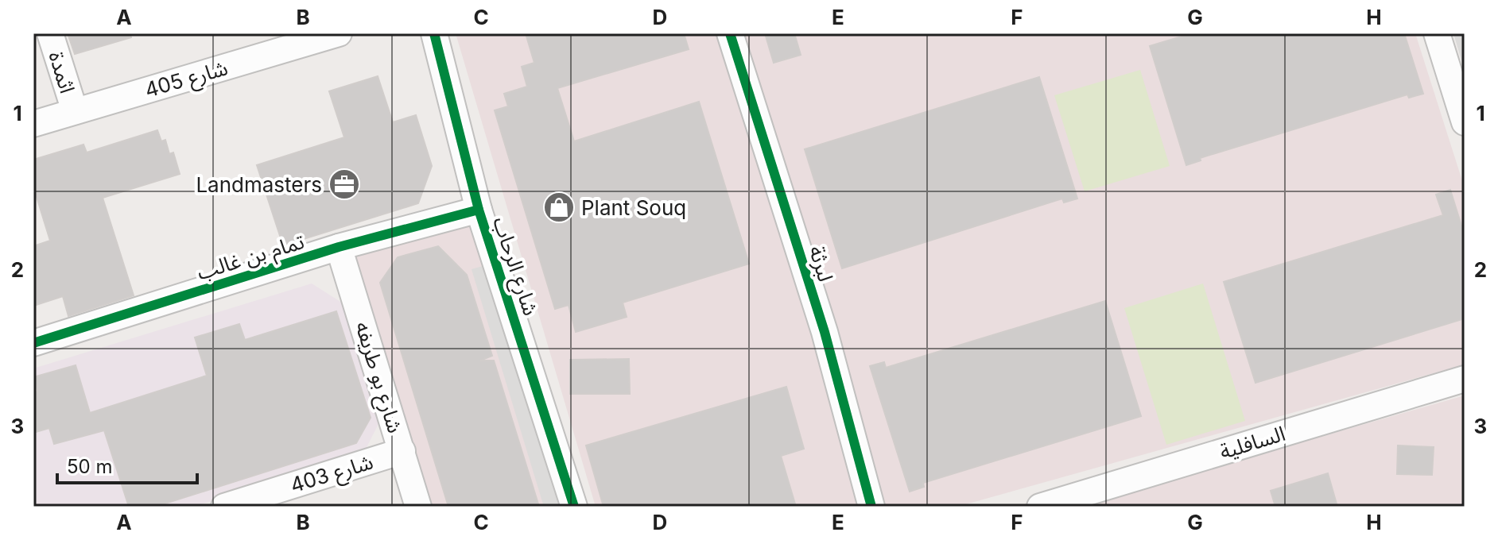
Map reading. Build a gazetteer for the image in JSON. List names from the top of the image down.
{
  "streets": {
    "street": [
      "اثمدة",
      "شارع 405",
      "تمام بن غالب",
      "لبرثة",
      "شارع الرحاب",
      "شارع بو طريفه",
      "السافلية",
      "شارع 403"
    ]
  },
  "crossings": [
    ["اثمدة", "شارع 405"],
    ["تمام بن غالب", "شارع الرحاب"],
    ["تمام بن غالب", "شارع بو طريفه"],
    ["شارع بو طريفه", "شارع 403"]
  ],
  "places": {
    "office": ["Landmasters"],
    "shop": ["Plant Souq"]
  },
  "scale_bar": "50 m",
  "grid": {
    "columns": [
      "A",
      "B",
      "C",
      "D",
      "E",
      "F",
      "G",
      "H"
    ],
    "rows": ["1", "2", "3"]
  }
}
